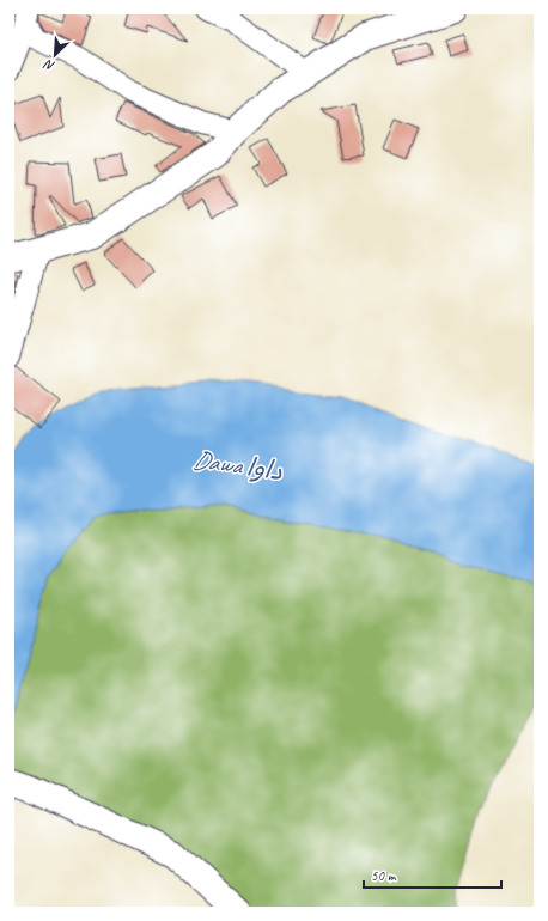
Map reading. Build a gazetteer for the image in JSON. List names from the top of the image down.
{
  "water": ["Dawa داوا"],
  "scale_bar": "50 m",
  "north": "bottom left"
}
